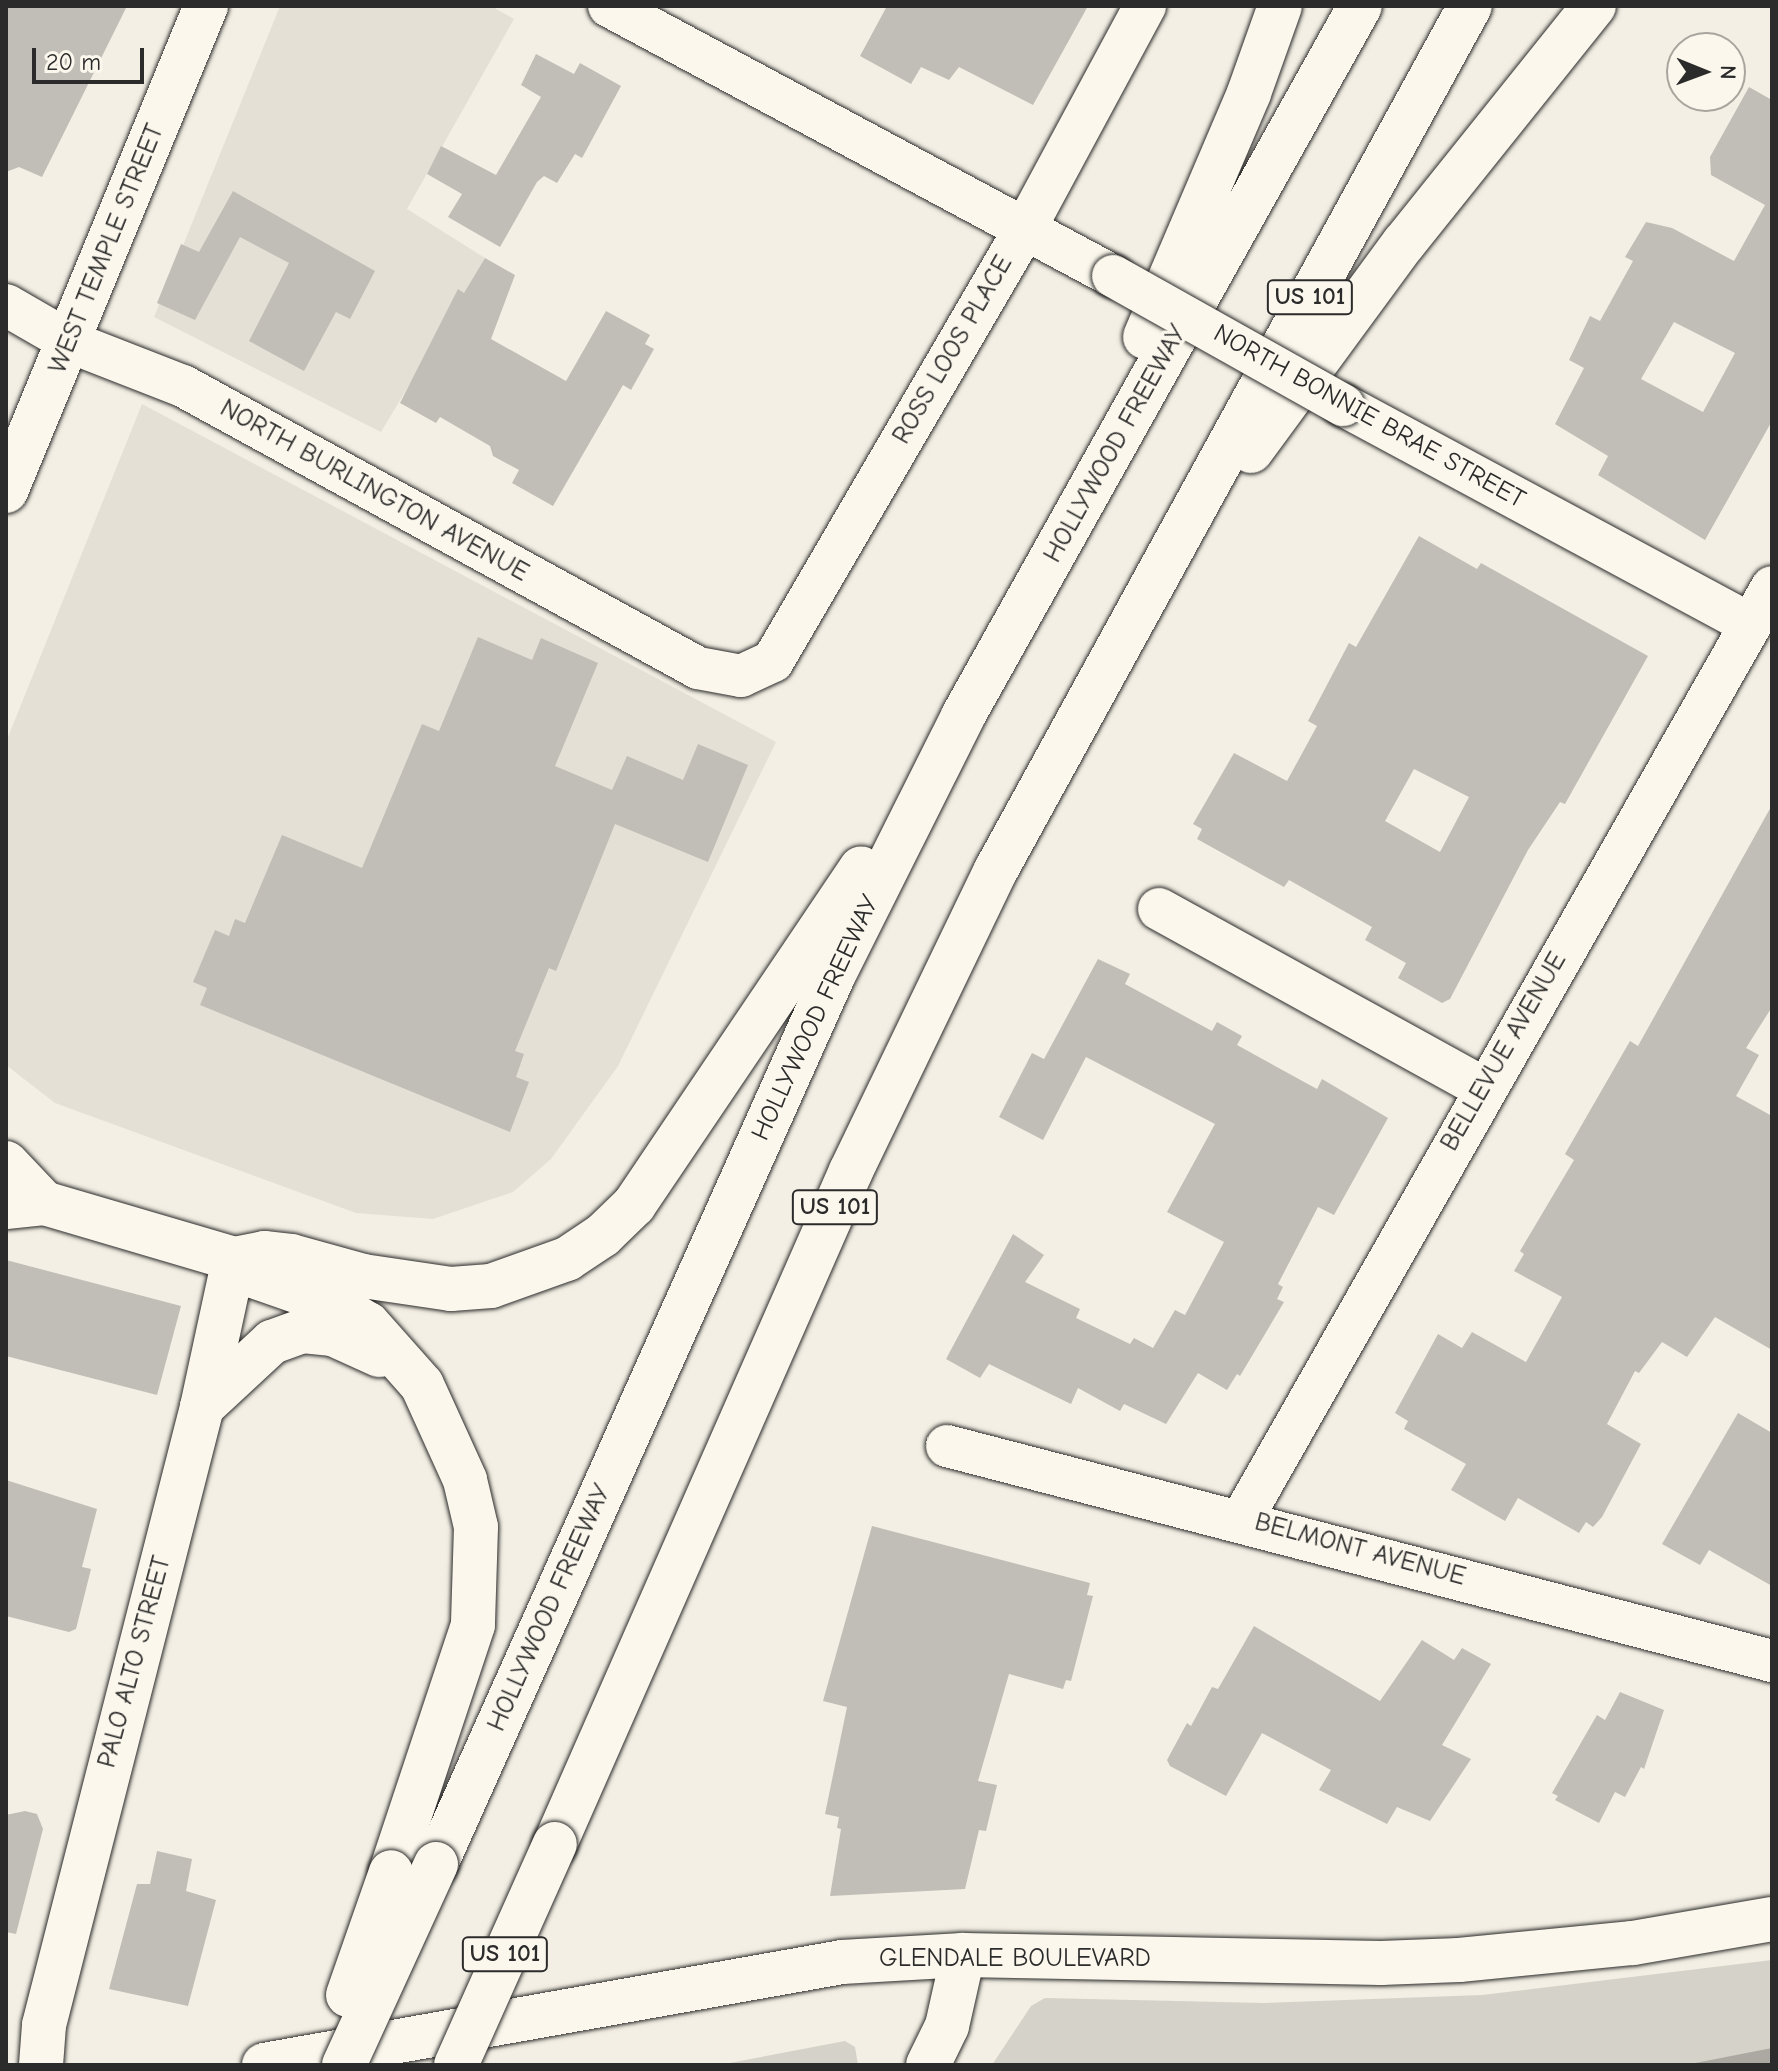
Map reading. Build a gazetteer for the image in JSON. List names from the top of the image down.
{
  "streets": {
    "main road": [
      "WEST TEMPLE STREET",
      "US 101",
      "HOLLYWOOD FREEWAY",
      "PALO ALTO STREET",
      "GLENDALE BOULEVARD"
    ],
    "street": [
      "ROSS LOOS PLACE",
      "NORTH BONNIE BRAE STREET",
      "NORTH BURLINGTON AVENUE",
      "BELLEVUE AVENUE",
      "BELMONT AVENUE"
    ]
  },
  "crossings": [
    ["WEST TEMPLE STREET", "NORTH BURLINGTON AVENUE"],
    ["ROSS LOOS PLACE", "NORTH BONNIE BRAE STREET"],
    ["ROSS LOOS PLACE", "NORTH BURLINGTON AVENUE"],
    ["NORTH BONNIE BRAE STREET", "BELLEVUE AVENUE"],
    ["BELLEVUE AVENUE", "BELMONT AVENUE"]
  ],
  "scale_bar": "20 m",
  "north": "right"
}
